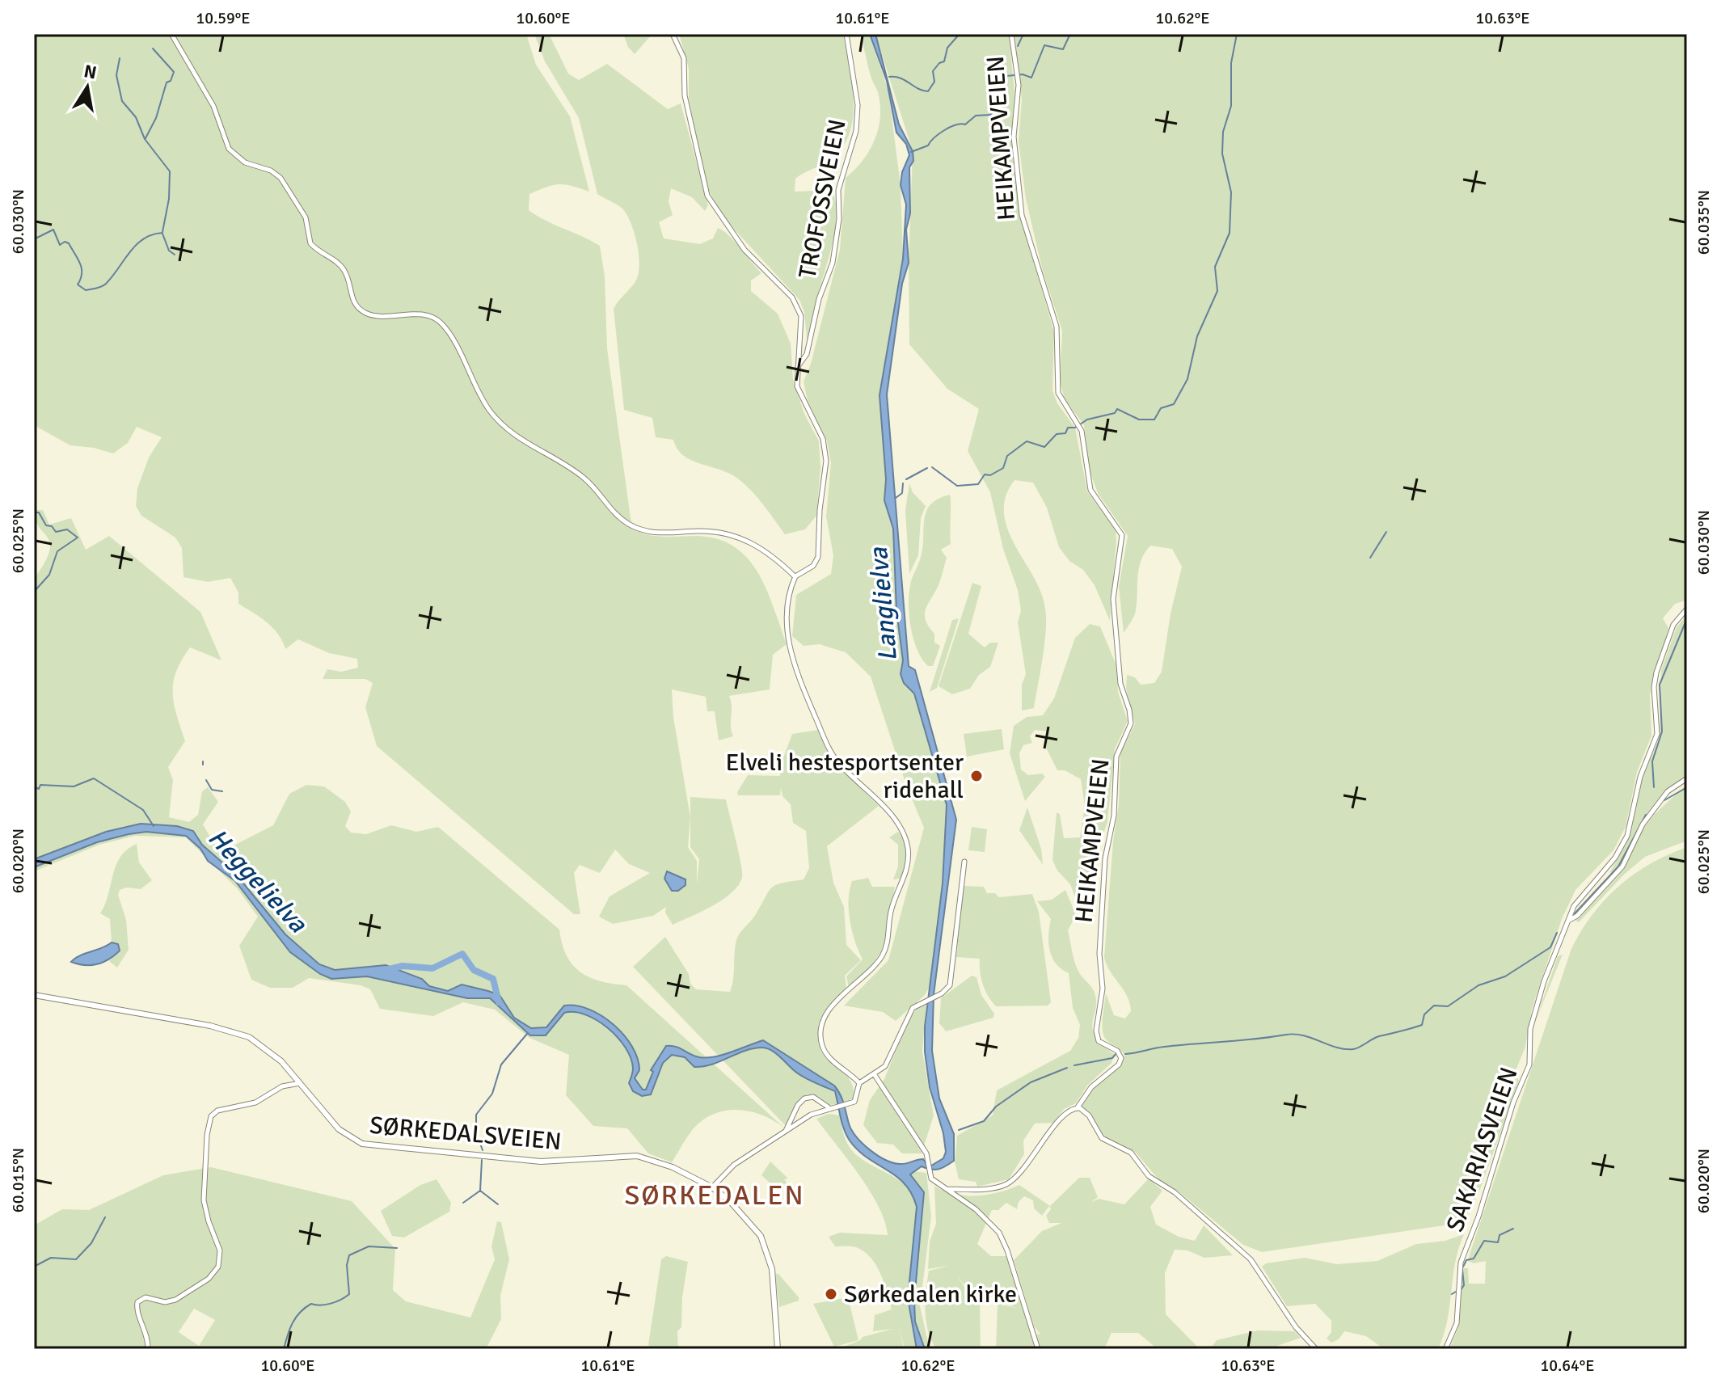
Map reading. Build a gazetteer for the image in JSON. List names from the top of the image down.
{
  "streets": {
    "street": [
      "HEIKAMPVEIEN",
      "TROFOSSVEIEN",
      "SØRKEDALSVEIEN",
      "SAKARIASVEIEN"
    ]
  },
  "districts": ["SØRKEDALEN"],
  "water": ["Langlielva", "Heggelielva"],
  "places": ["Elveli hestesportsenter ridehall", "Sørkedalen kirke"],
  "north": "top",
  "coordinates": [
    "10.59°E",
    "10.60°E",
    "10.61°E",
    "10.62°E",
    "10.63°E",
    "60.030°N",
    "60.035°N",
    "60.025°N",
    "60.020°N",
    "60.015°N",
    "10.64°E"
  ]
}
